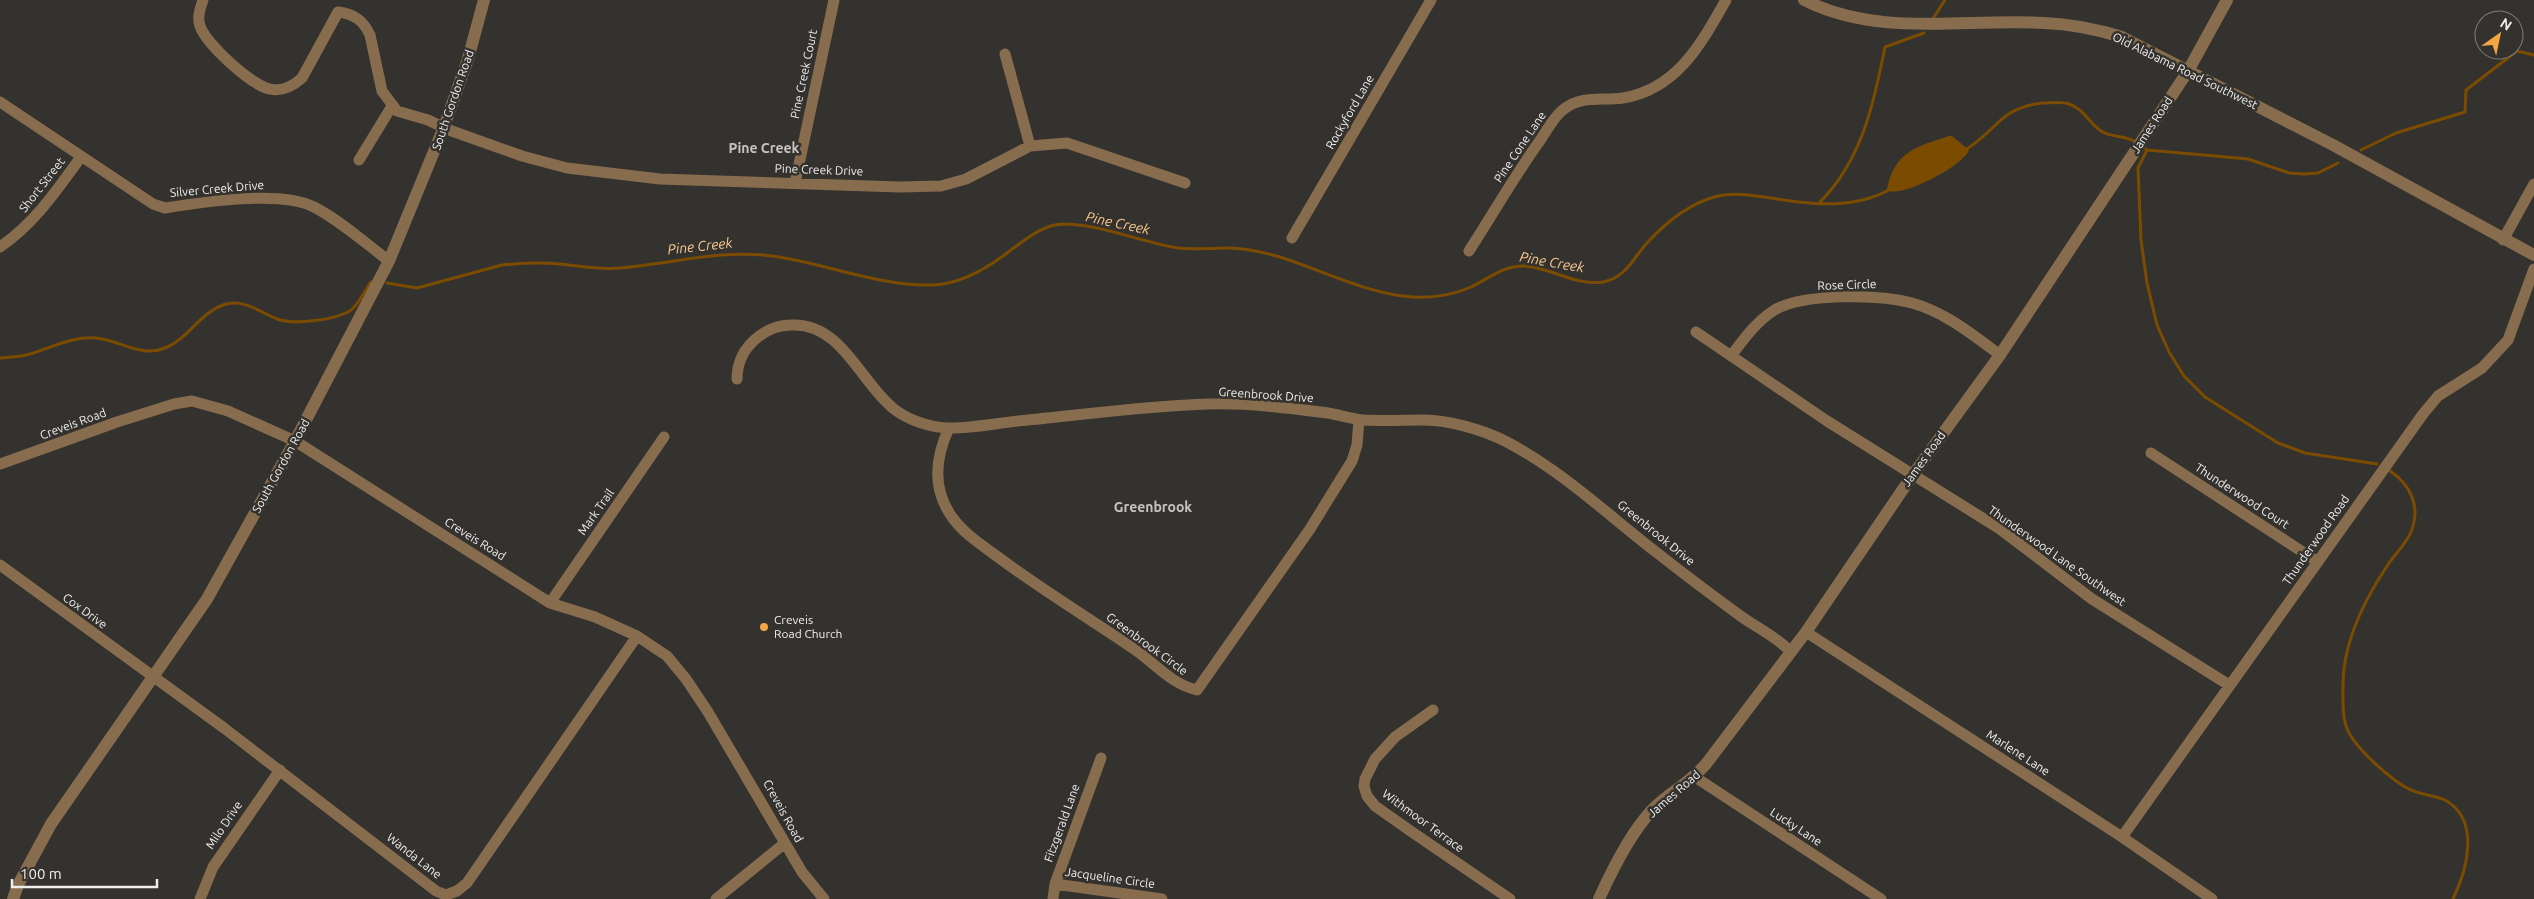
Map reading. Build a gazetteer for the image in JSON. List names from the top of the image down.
{
  "streets": {
    "street": [
      "Old Alabama Road Southwest",
      "Pine Creek Court",
      "South Gordon Road",
      "Rockyford Lane",
      "James Road",
      "Pine Cone Lane",
      "Pine Creek Drive",
      "Short Street",
      "Silver Creek Drive",
      "Rose Circle",
      "Greenbrook Drive",
      "Creveis Road",
      "Thunderwood Court",
      "Mark Trail",
      "Thunderwood Road",
      "Thunderwood Lane Southwest",
      "Cox Drive",
      "Greenbrook Circle",
      "Marlene Lane",
      "Withmoor Terrace",
      "Fitzgerald Lane",
      "Milo Drive",
      "Lucky Lane",
      "Wanda Lane",
      "Jacqueline Circle"
    ]
  },
  "crossings": [
    ["Old Alabama Road Southwest", "James Road"],
    ["Pine Creek Court", "Pine Creek Drive"],
    ["South Gordon Road", "Pine Creek Drive"],
    ["South Gordon Road", "Silver Creek Drive"],
    ["South Gordon Road", "Creveis Road"],
    ["South Gordon Road", "Cox Drive"],
    ["South Gordon Road", "Wanda Lane"],
    ["James Road", "Rose Circle"],
    ["James Road", "Greenbrook Drive"],
    ["James Road", "Thunderwood Lane Southwest"],
    ["James Road", "Marlene Lane"],
    ["James Road", "Lucky Lane"],
    ["Short Street", "Silver Creek Drive"],
    ["Rose Circle", "Thunderwood Lane Southwest"],
    ["Greenbrook Drive", "Greenbrook Circle"],
    ["Creveis Road", "Mark Trail"],
    ["Creveis Road", "Wanda Lane"],
    ["Thunderwood Court", "Thunderwood Road"],
    ["Thunderwood Road", "Thunderwood Lane Southwest"],
    ["Thunderwood Road", "Marlene Lane"],
    ["Cox Drive", "Wanda Lane"],
    ["Fitzgerald Lane", "Jacqueline Circle"],
    ["Milo Drive", "Wanda Lane"]
  ],
  "districts": ["Pine Creek", "Greenbrook"],
  "water": ["Pine Creek"],
  "places": ["Creveis Road Church"],
  "scale_bar": "100 m",
  "north": "top right"
}
